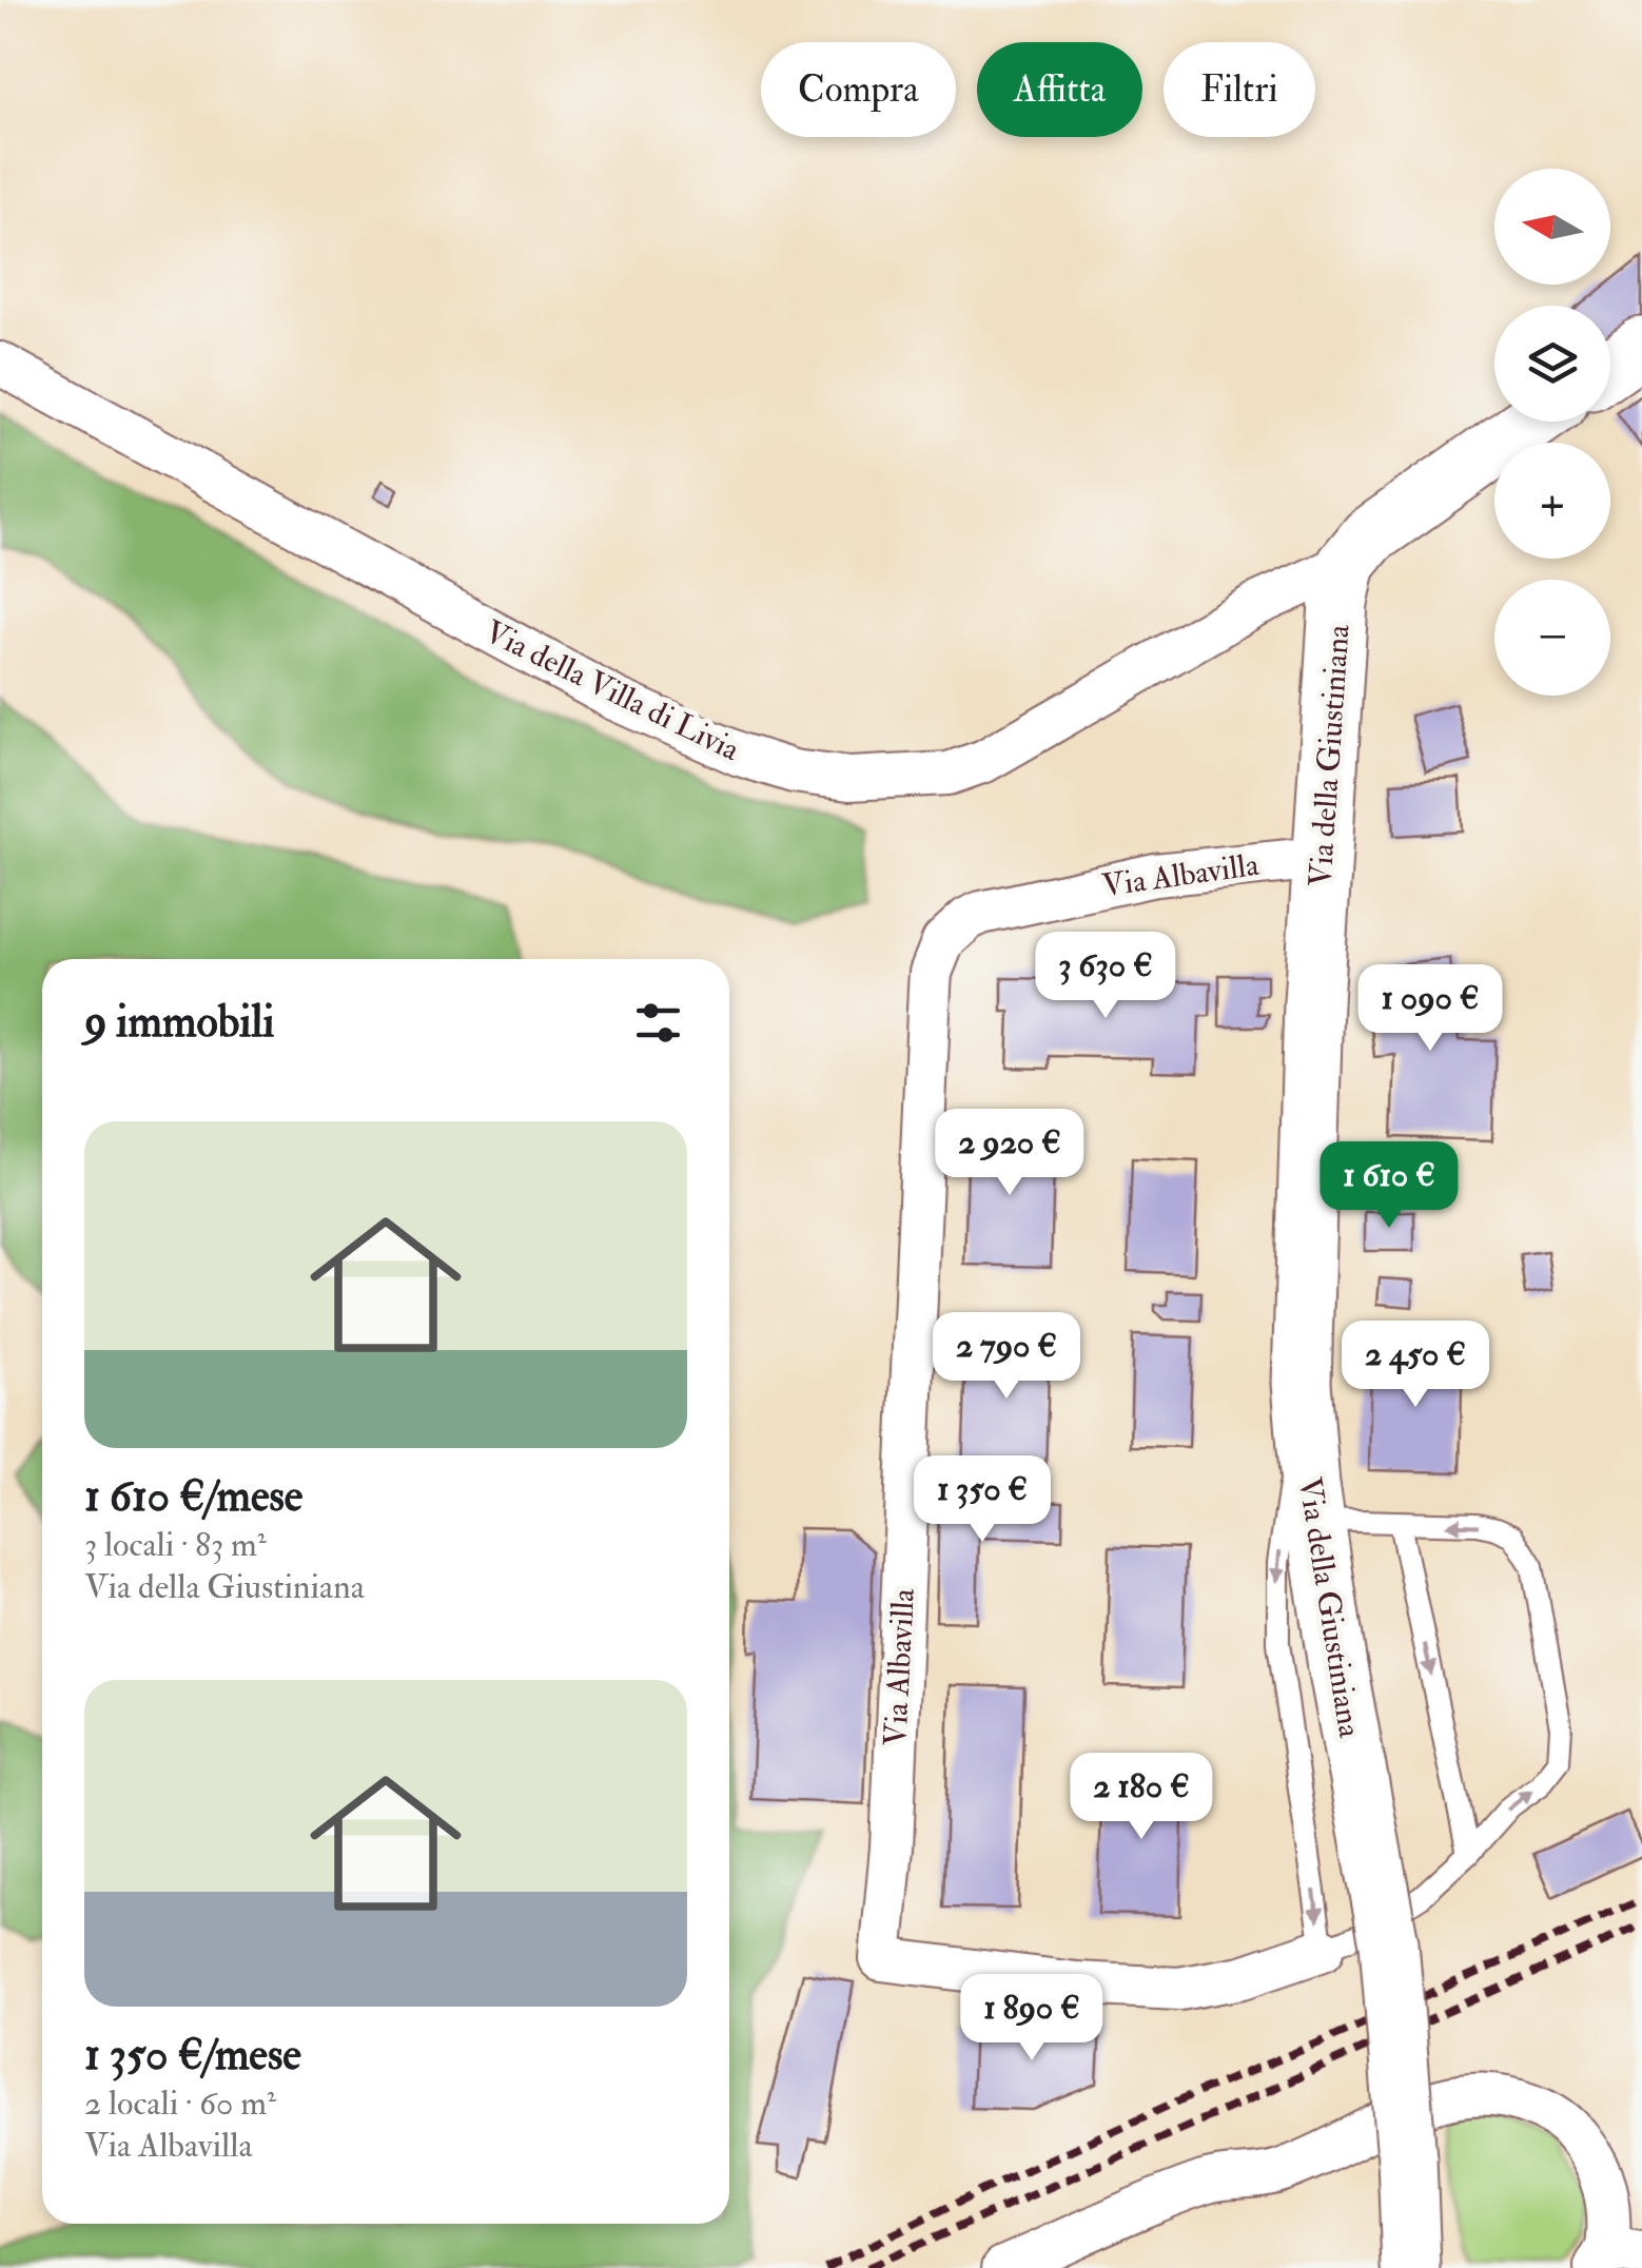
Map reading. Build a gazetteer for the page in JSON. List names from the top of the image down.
{
  "streets": {
    "street": ["Via della Villa di Livia", "Via della Giustiniana", "Via Albavilla"]
  },
  "crossings": [
    ["Via della Villa di Livia", "Via della Giustiniana"],
    ["Via della Giustiniana", "Via Albavilla"]
  ],
  "north": "left",
  "page": {
    "chip": ["Compra", "Affitta", "Filtri"],
    "map_buttons": ["+", "−"],
    "price": [
      "3 630 €",
      "1 090 €",
      "2 920 €",
      "1 610 €",
      "2 790 €",
      "2 450 €",
      "1 350 €",
      "2 180 €",
      "1 890 €"
    ],
    "heading": "9 immobili",
    "list": [
      {
        "name": "1 610 €/mese",
        "note": "3 locali · 83 m² · Via della Giustiniana"
      },
      {
        "name": "1 350 €/mese",
        "note": "2 locali · 60 m² · Via Albavilla"
      }
    ]
  }
}
